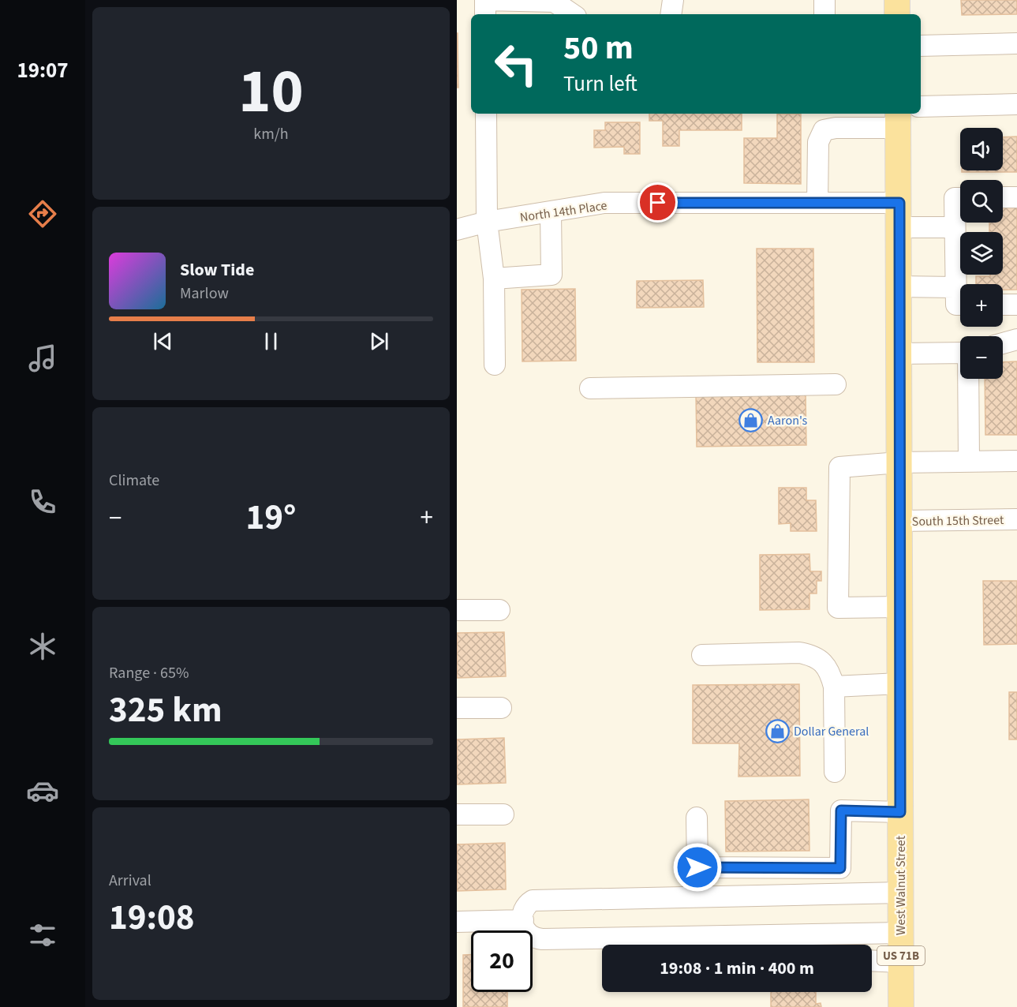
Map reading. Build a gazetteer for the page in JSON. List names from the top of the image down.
{
  "streets": {
    "main road": ["West Walnut Street", "US 71B"],
    "street": ["North 14th Place", "South 15th Street"]
  },
  "crossings": [
    ["North 14th Place", "West Walnut Street"],
    ["South 15th Street", "West Walnut Street"]
  ],
  "places": {
    "shop": ["Aaron's", "Dollar General"]
  },
  "page": {
    "tabs": "19:07",
    "tile": [
      ["10", "km/h"],
      "Climate",
      ["Range · 65%", "325 km"],
      ["Arrival", "19:08"]
    ],
    "turn": ["50 m", "Turn left"],
    "map_buttons": ["+", "−"],
    "song": ["Slow Tide", "Marlow"],
    "heat": ["−", "19°", "+"],
    "limit": "20",
    "trip": "19:08 · 1 min · 400 m"
  }
}
